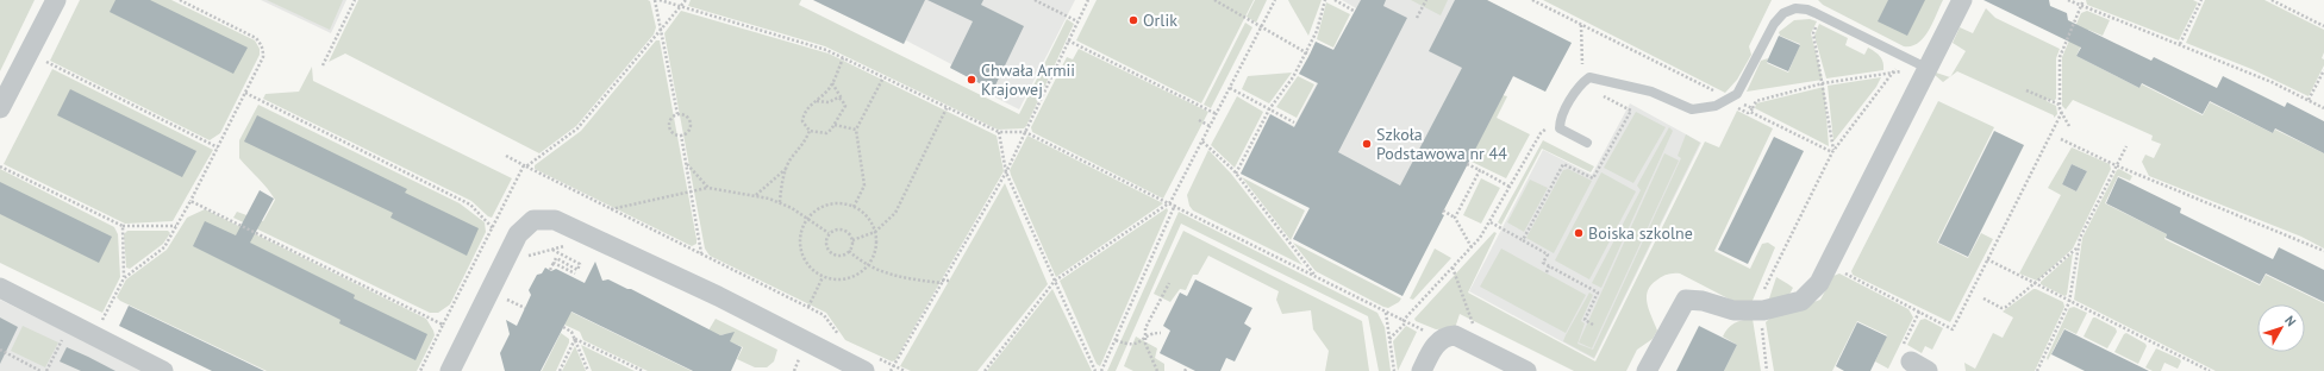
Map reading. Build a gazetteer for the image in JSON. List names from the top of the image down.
{
  "places": [
    "Orlik",
    "Chwała Armii Krajowej",
    "Szkoła Podstawowa nr 44",
    "Boiska szkolne"
  ],
  "north": "top right"
}
